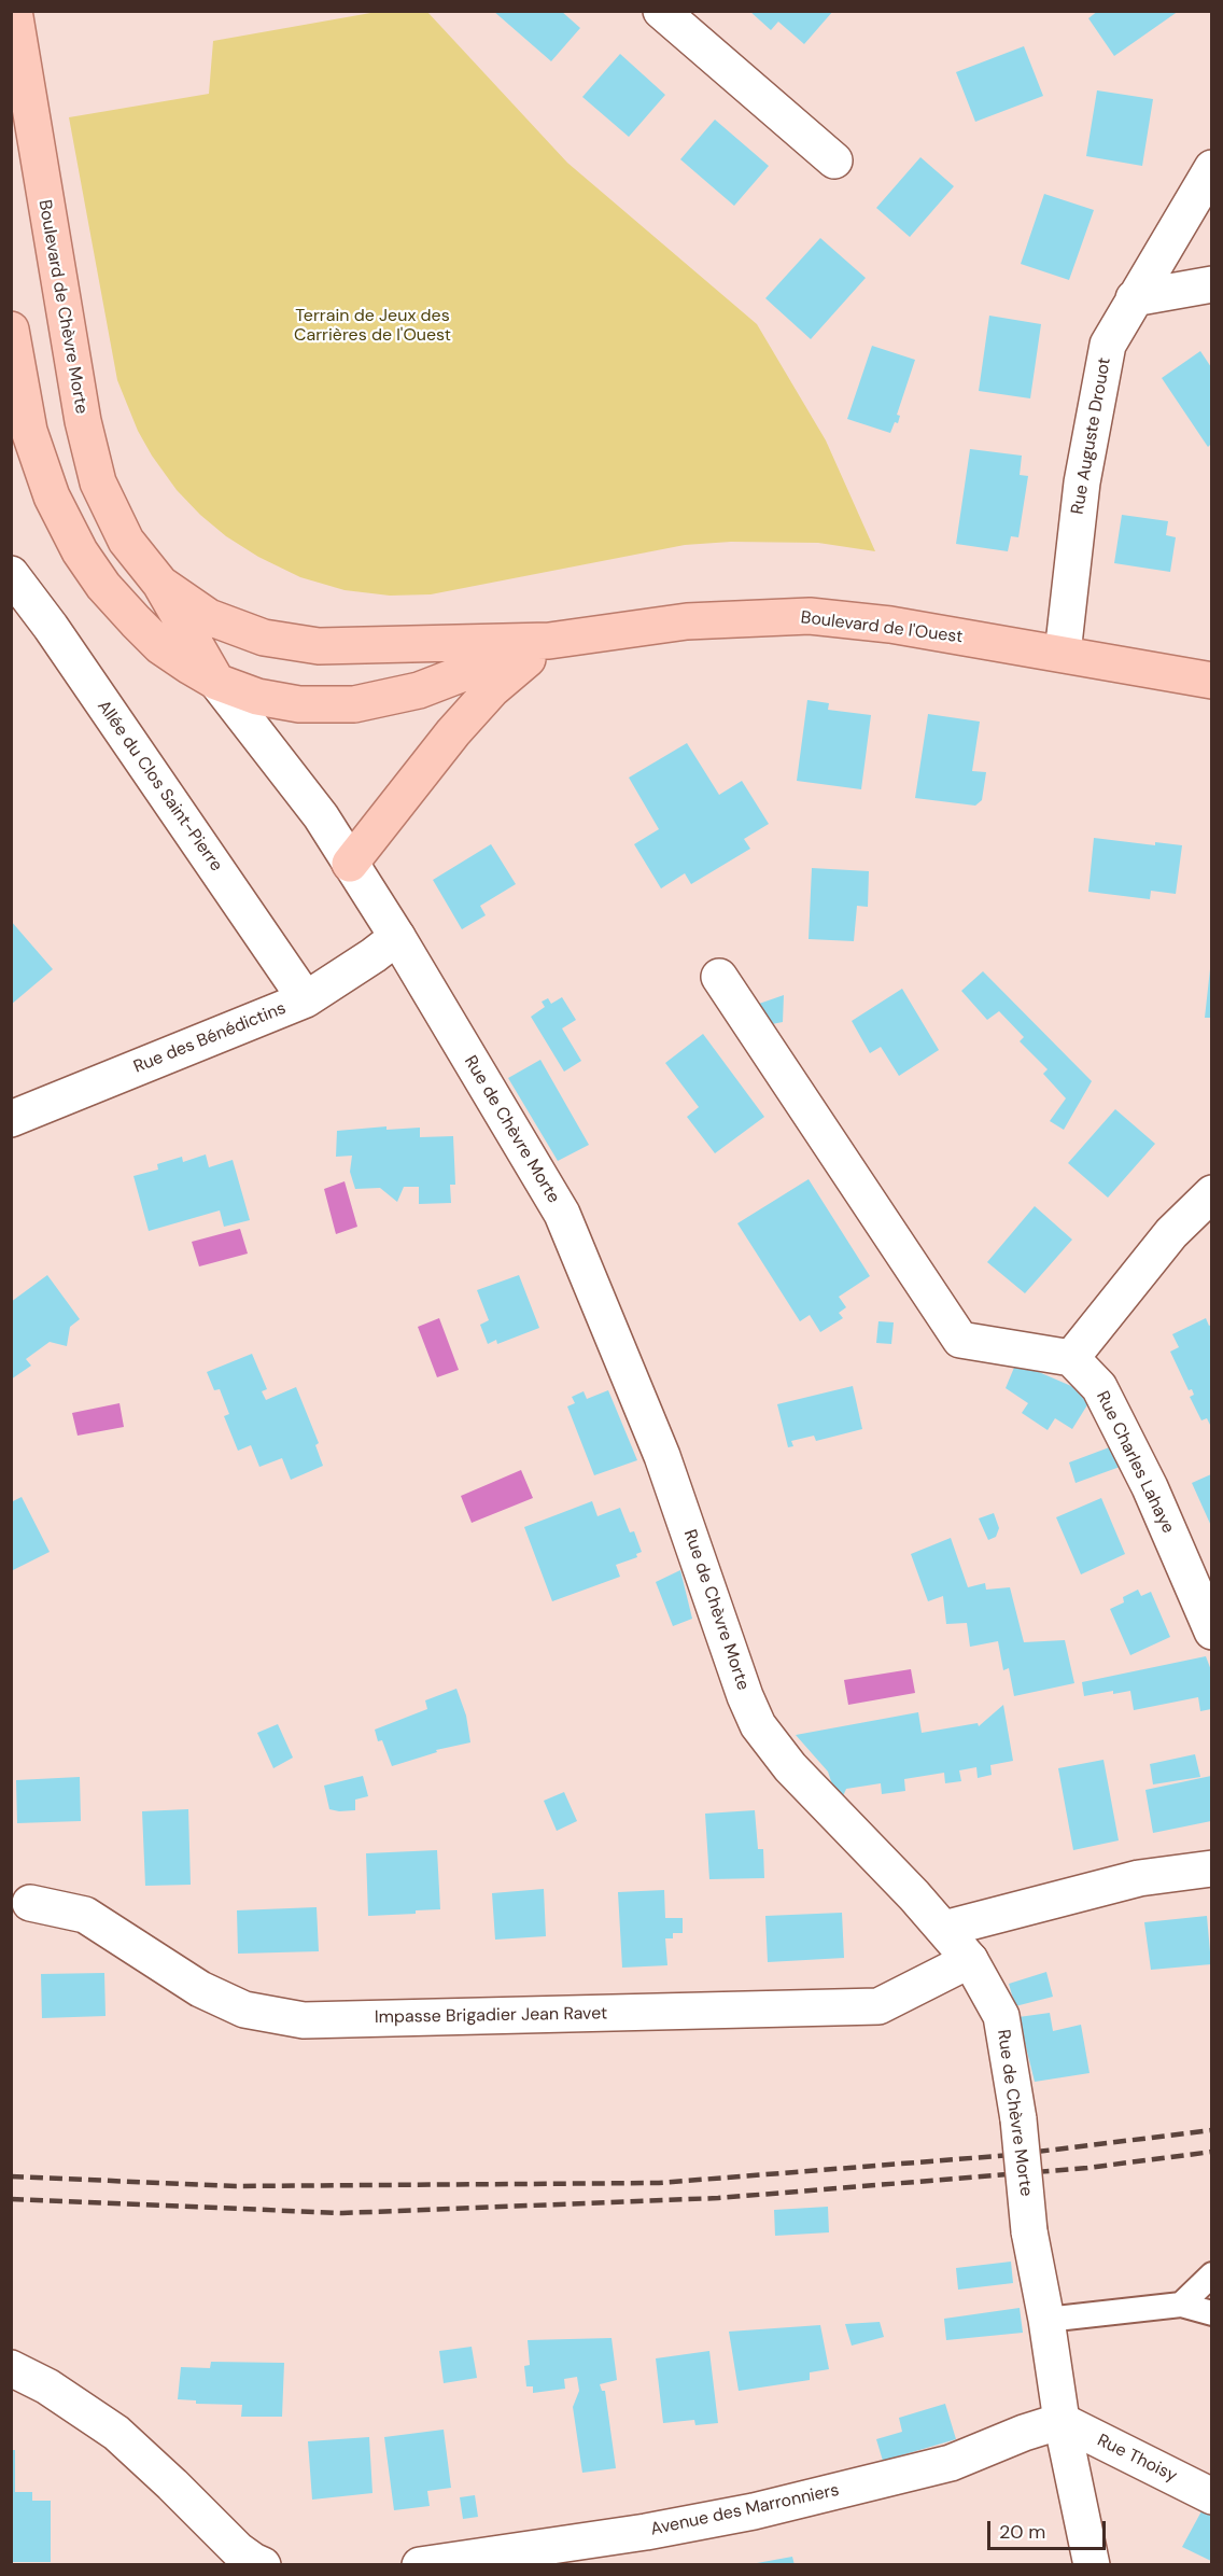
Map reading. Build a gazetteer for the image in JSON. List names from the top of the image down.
{
  "streets": {
    "main road": ["Boulevard de Chèvre Morte", "Boulevard de l'Ouest"],
    "street": [
      "Rue Auguste Drouot",
      "Allée du Clos Saint-Pierre",
      "Rue des Bénédictins",
      "Rue de Chèvre Morte",
      "Rue Charles Lahaye",
      "Impasse Brigadier Jean Ravet",
      "Rue Thoisy",
      "Avenue des Marronniers"
    ]
  },
  "crossings": [
    ["Boulevard de Chèvre Morte", "Boulevard de l'Ouest"],
    ["Rue Auguste Drouot", "Boulevard de l'Ouest"],
    ["Boulevard de l'Ouest", "Rue de Chèvre Morte"],
    ["Allée du Clos Saint-Pierre", "Rue des Bénédictins"],
    ["Rue des Bénédictins", "Rue de Chèvre Morte"],
    ["Rue de Chèvre Morte", "Impasse Brigadier Jean Ravet"],
    ["Rue de Chèvre Morte", "Rue Thoisy"],
    ["Rue de Chèvre Morte", "Avenue des Marronniers"],
    ["Rue Thoisy", "Avenue des Marronniers"]
  ],
  "parks": ["Terrain de Jeux des Carrières de l'Ouest"],
  "scale_bar": "20 m"
}
